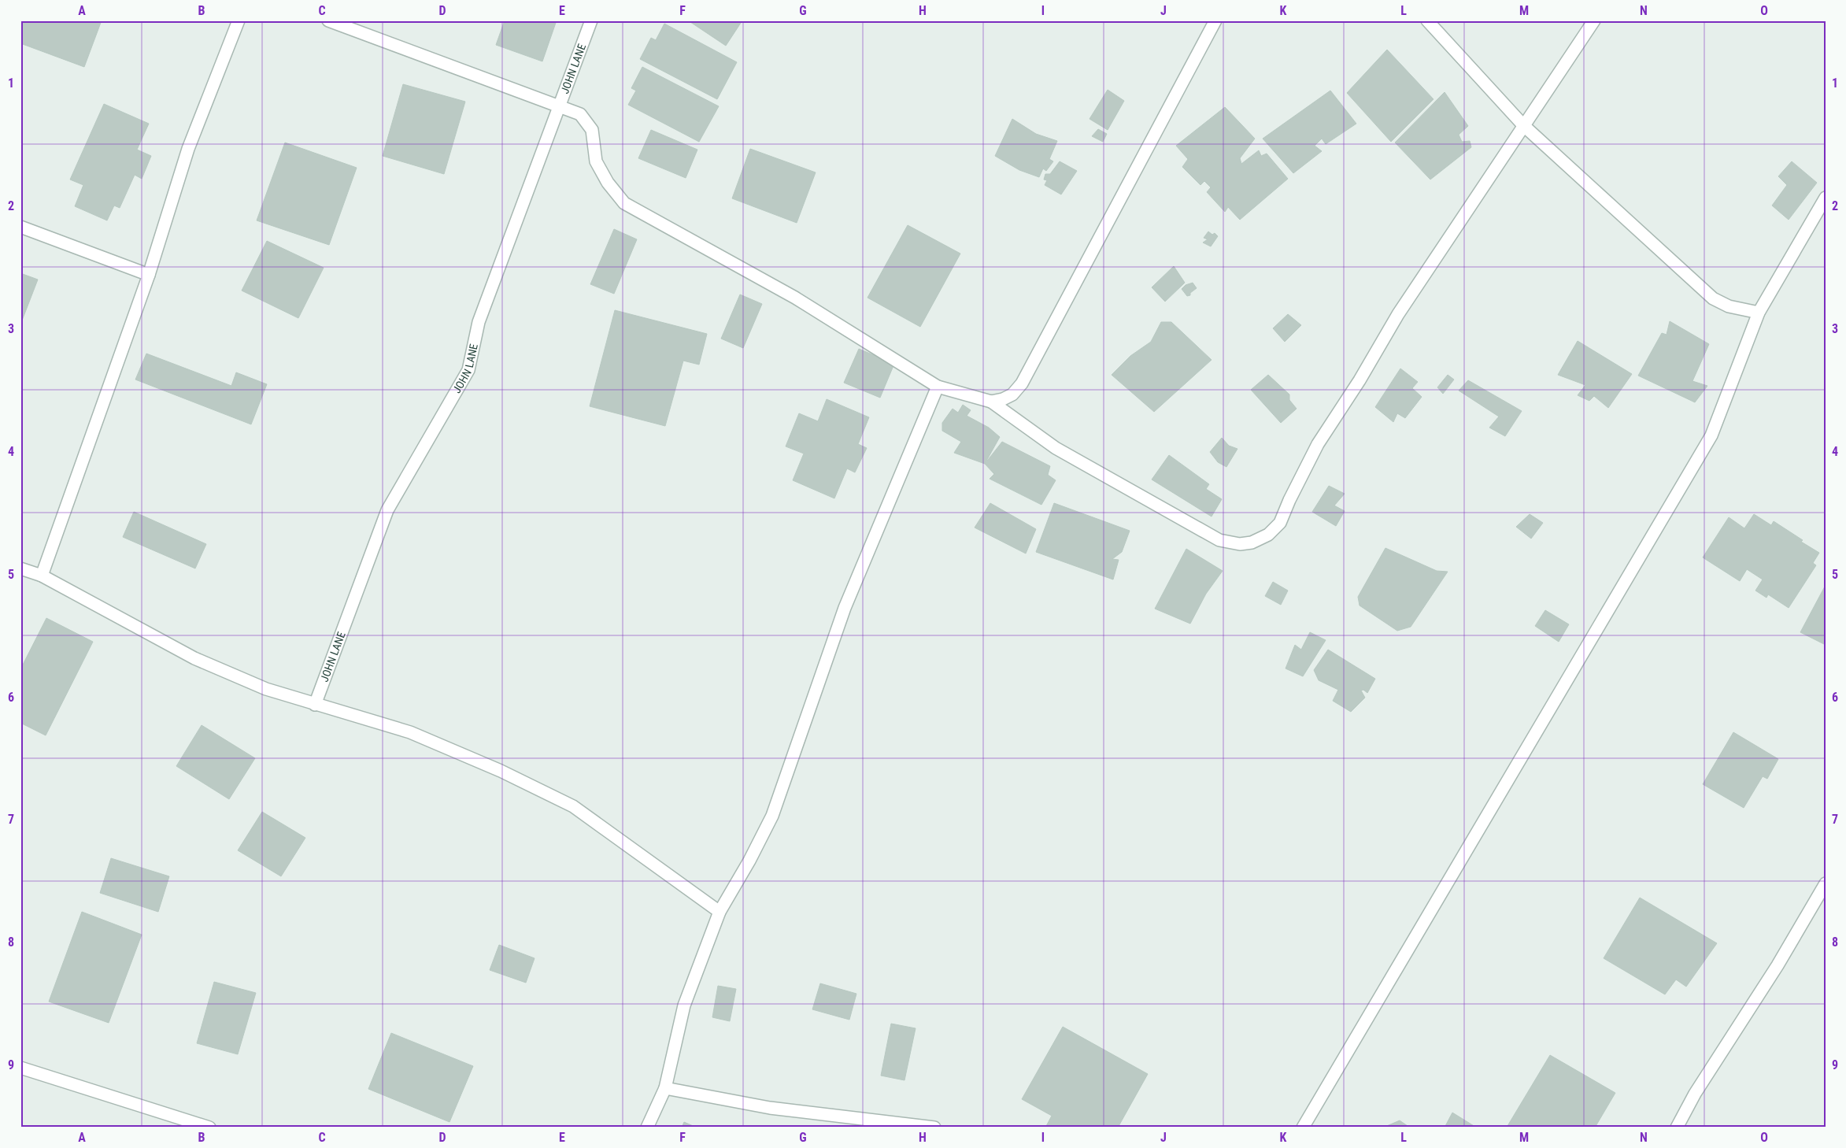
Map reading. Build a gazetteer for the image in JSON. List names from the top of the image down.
{
  "streets": {
    "street": ["JOHN LANE"]
  },
  "grid": {
    "columns": [
      "A",
      "B",
      "C",
      "D",
      "E",
      "F",
      "G",
      "H",
      "I",
      "J",
      "K",
      "L",
      "M",
      "N",
      "O"
    ],
    "rows": [
      "1",
      "2",
      "3",
      "4",
      "5",
      "6",
      "7",
      "8",
      "9"
    ]
  }
}
